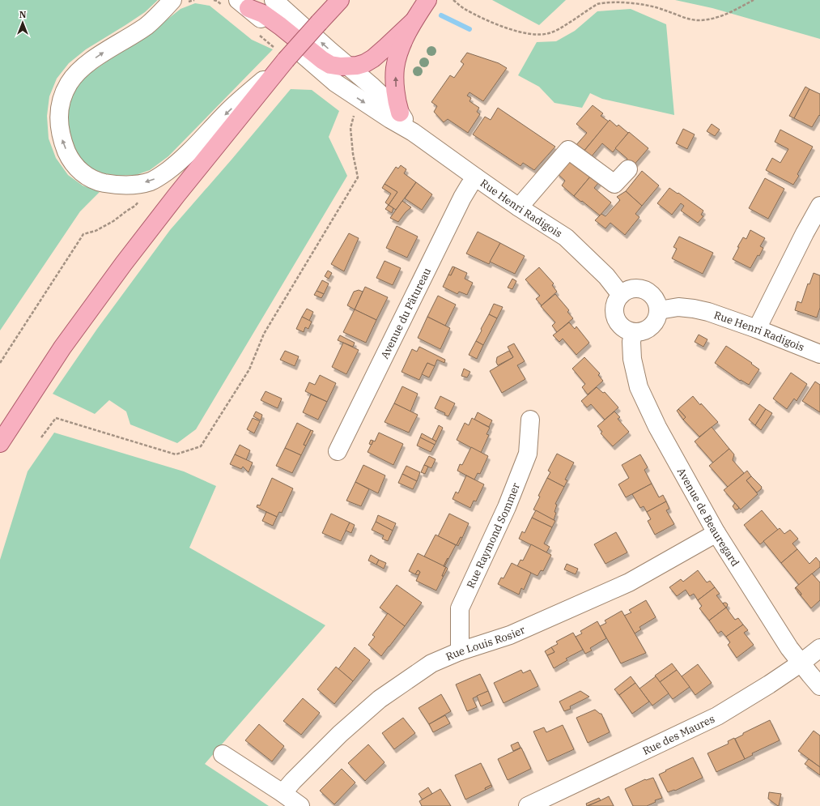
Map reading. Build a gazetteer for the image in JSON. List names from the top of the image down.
{
  "streets": {
    "street": [
      "Rue Henri Radigois",
      "Avenue du Pâtureau",
      "Avenue de Beauregard",
      "Rue Raymond Sommer",
      "Rue Louis Rosier",
      "Rue des Maures"
    ]
  },
  "crossings": [
    ["Rue Henri Radigois", "Avenue du Pâtureau"],
    ["Rue Henri Radigois", "Avenue de Beauregard"],
    ["Avenue de Beauregard", "Rue Louis Rosier"],
    ["Avenue de Beauregard", "Rue des Maures"],
    ["Rue Raymond Sommer", "Rue Louis Rosier"]
  ],
  "north": "top"
}
